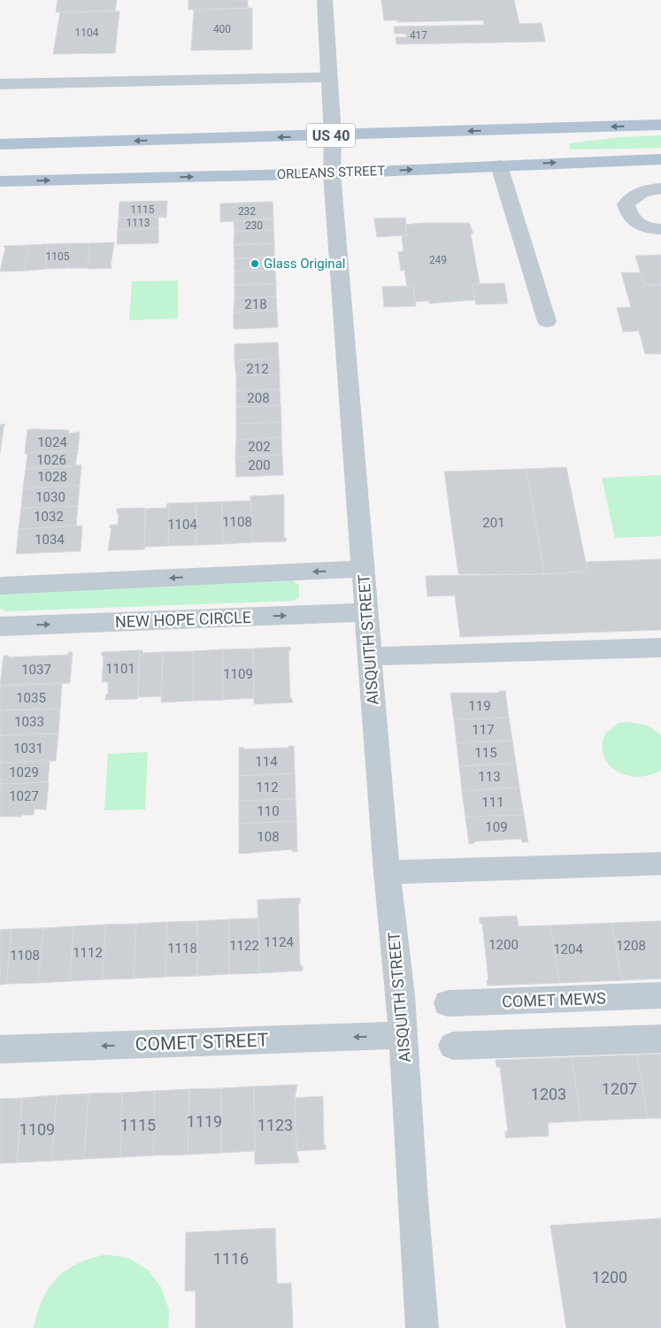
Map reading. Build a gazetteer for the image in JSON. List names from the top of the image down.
{
  "streets": {
    "main road": ["US 40", "ORLEANS STREET"],
    "street": [
      "NEW HOPE CIRCLE",
      "AISQUITH STREET",
      "COMET MEWS",
      "COMET STREET"
    ]
  },
  "crossings": [
    ["US 40", "AISQUITH STREET"],
    ["ORLEANS STREET", "AISQUITH STREET"],
    ["NEW HOPE CIRCLE", "AISQUITH STREET"],
    ["AISQUITH STREET", "COMET STREET"]
  ],
  "one_way": ["COMET STREET"],
  "places": ["Glass Original"],
  "house_numbers": [
    "400",
    "1104",
    "417",
    "1115",
    "232",
    "1113",
    "230",
    "1105",
    "249",
    "218",
    "212",
    "208",
    "1024",
    "202",
    "1026",
    "200",
    "1028",
    "1030",
    "1032",
    "1108",
    "201",
    "1104",
    "1034",
    "1101",
    "1037",
    "1109",
    "1035",
    "119",
    "1033",
    "117",
    "1031",
    "115",
    "114",
    "1029",
    "113",
    "112",
    "1027",
    "111",
    "110",
    "109",
    "108",
    "1124",
    "1200",
    "1122",
    "1208",
    "1118",
    "1204",
    "1112",
    "1108",
    "1207",
    "1203",
    "1119",
    "1115",
    "1123",
    "1109",
    "1116",
    "1200"
  ]
}
